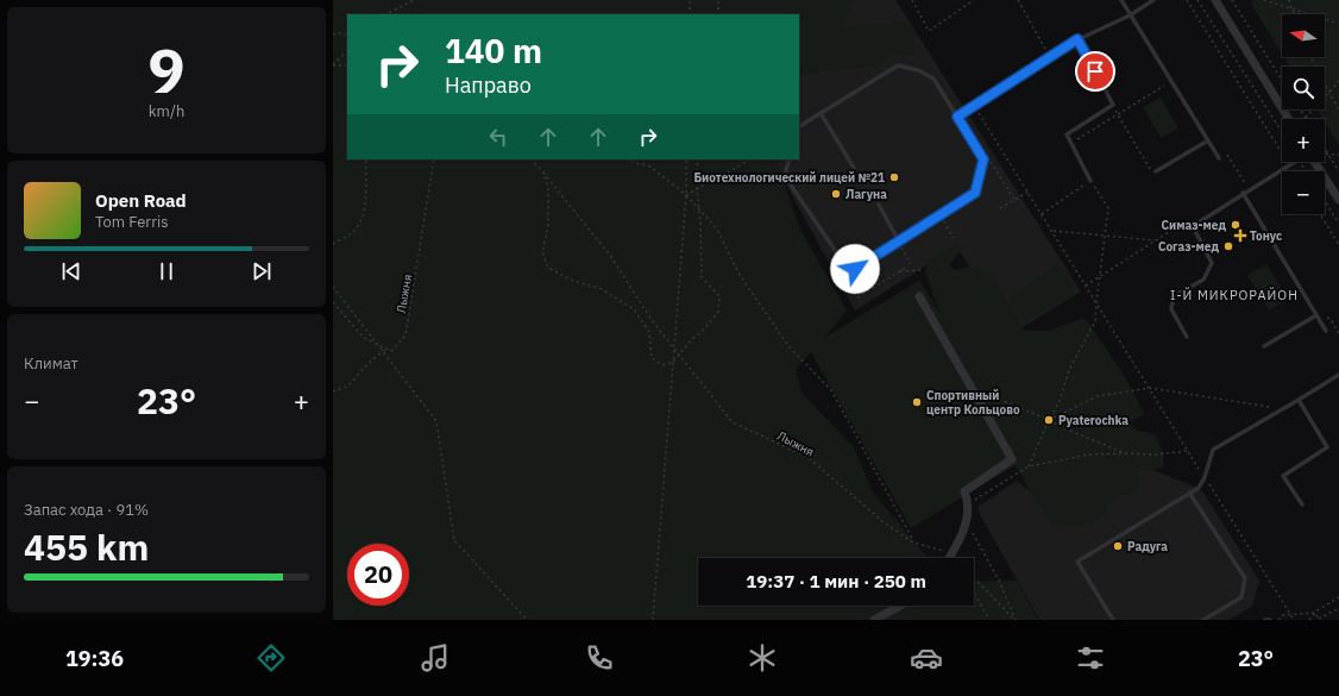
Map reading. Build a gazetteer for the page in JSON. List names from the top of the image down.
{
  "streets": {
    "path": ["Лыжня"]
  },
  "districts": ["I-Й МИКРОРАЙОН"],
  "places": {
    "other": [
      "Биотехнологический лицей №21",
      "Лагуна",
      "Симаз-мед",
      "Согаз-мед",
      "Спортивный центр Кольцово",
      "Pyaterochka",
      "Радуга"
    ],
    "health": ["Тонус"]
  },
  "north": "left",
  "page": {
    "tile": [
      ["9", "km/h"],
      "Климат",
      ["Запас хода · 91%", "455 km"]
    ],
    "map_buttons": ["+", "−"],
    "turn": ["140 m", "Направо"],
    "song": ["Open Road", "Tom Ferris"],
    "heat": ["−", "23°", "+"],
    "limit": "20",
    "trip": "19:37 · 1 мин · 250 m",
    "tabs": ["19:36", "23°"]
  }
}
